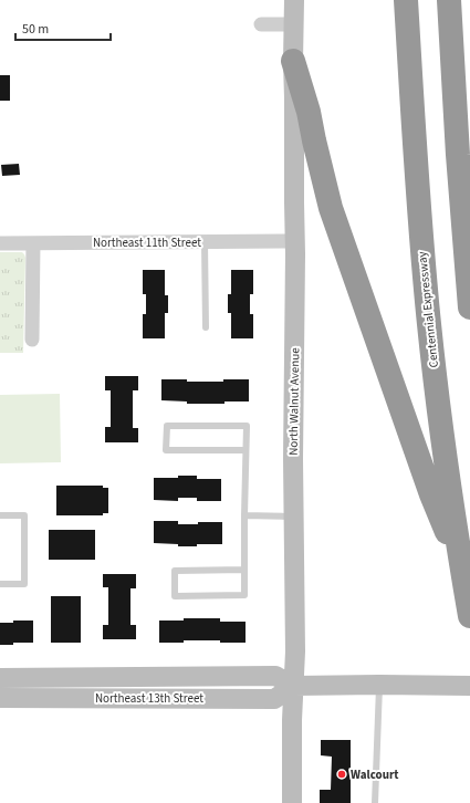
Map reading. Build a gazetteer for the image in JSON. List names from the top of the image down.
{
  "streets": {
    "highway": ["Centennial Expressway"],
    "main road": ["North Walnut Avenue", "Northeast 13th Street"],
    "street": ["Northeast 11th Street"]
  },
  "crossings": [
    ["Northeast 11th Street", "North Walnut Avenue"],
    ["North Walnut Avenue", "Northeast 13th Street"]
  ],
  "places": ["Walcourt"],
  "scale_bar": "50 m"
}
